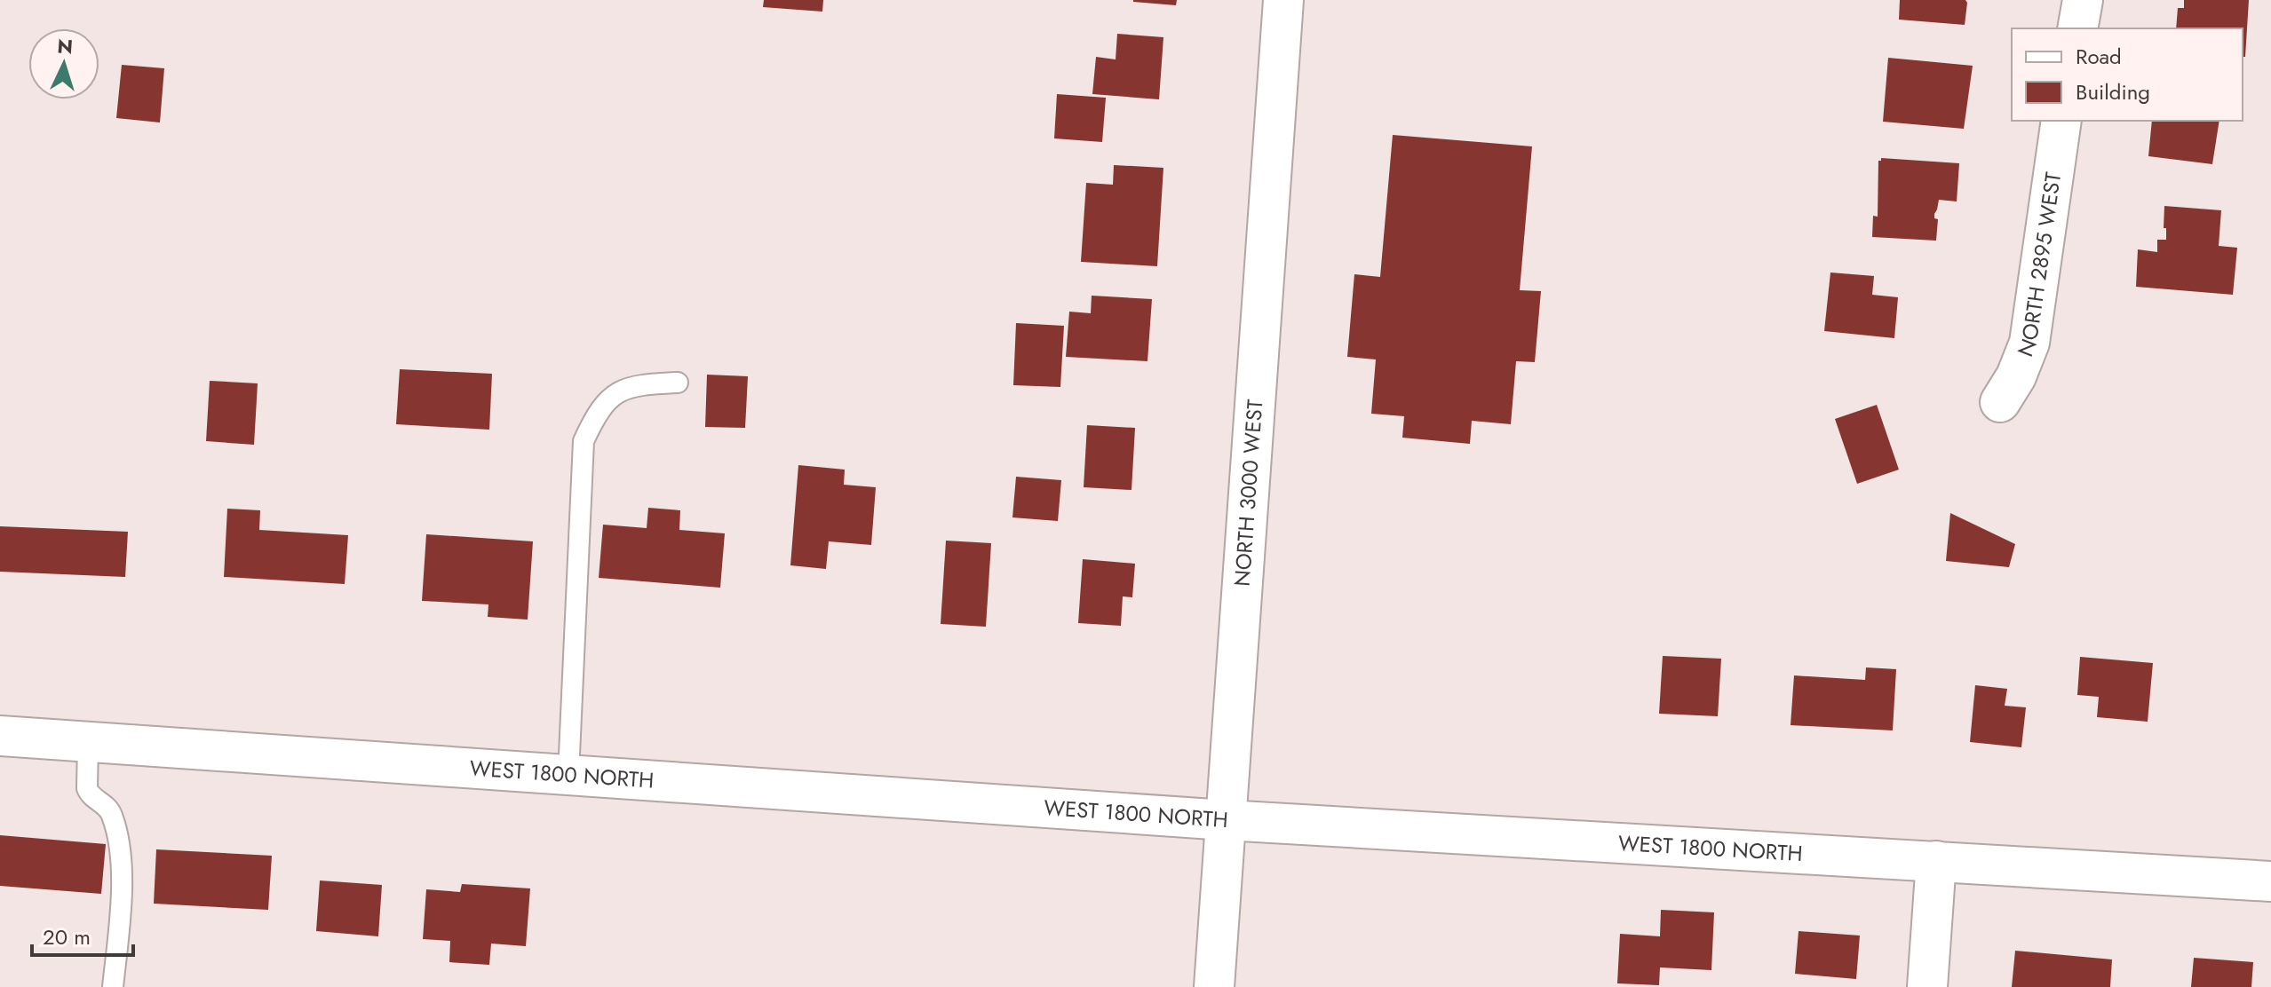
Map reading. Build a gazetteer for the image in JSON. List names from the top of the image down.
{
  "streets": {
    "main road": ["NORTH 2895 WEST", "NORTH 3000 WEST", "WEST 1800 NORTH"]
  },
  "crossings": [
    ["NORTH 3000 WEST", "WEST 1800 NORTH"]
  ],
  "legend": ["Road", "Building"],
  "scale_bar": "20 m",
  "north": "top"
}
